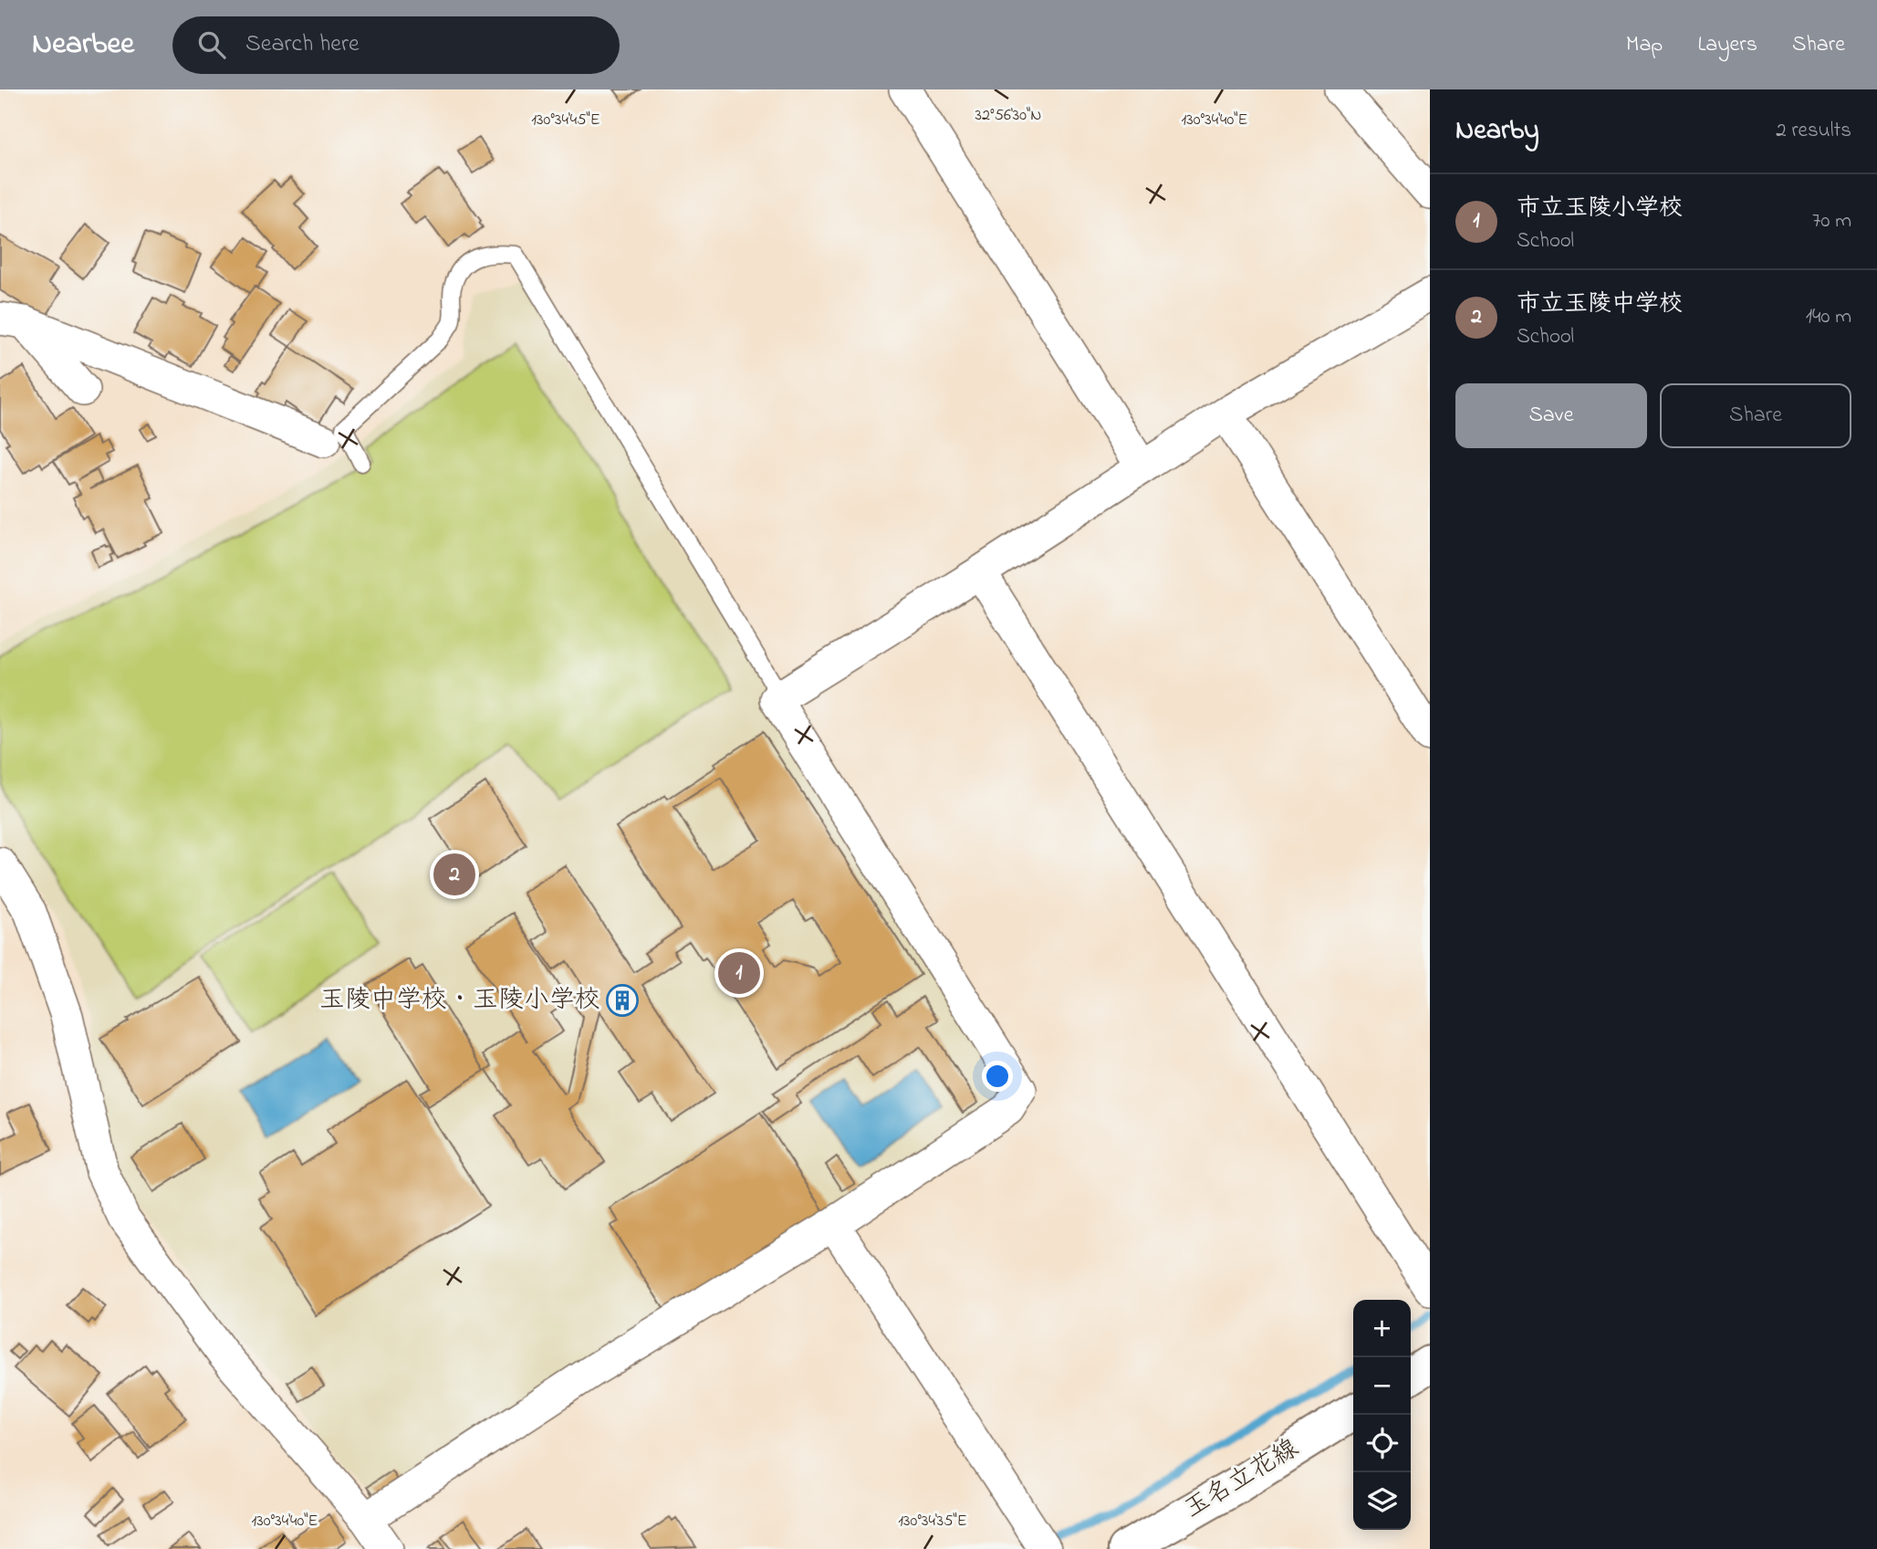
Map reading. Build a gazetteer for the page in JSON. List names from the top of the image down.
{
  "streets": {
    "main road": ["玉名立花線"]
  },
  "places": {
    "building": ["玉陵中学校・玉陵小学校"]
  },
  "page": {
    "header": "Nearbee",
    "search": "Search here",
    "nav": ["Map", "Layers", "Share"],
    "heading": ["Nearby", "2 results"],
    "list": [
      {
        "mark": "1",
        "name": "市立玉陵小学校",
        "note": "School",
        "value": "70 m"
      },
      {
        "mark": "2",
        "name": "市立玉陵中学校",
        "note": "School",
        "value": "140 m"
      }
    ],
    "buttons": ["Save", "Share"],
    "pins": ["2", "1"],
    "map_buttons": ["+", "−"]
  },
  "coordinates": [
    "32°56'30\"N",
    "130°34'45\"E",
    "130°34'40\"E",
    "130°34'35\"E"
  ]
}
